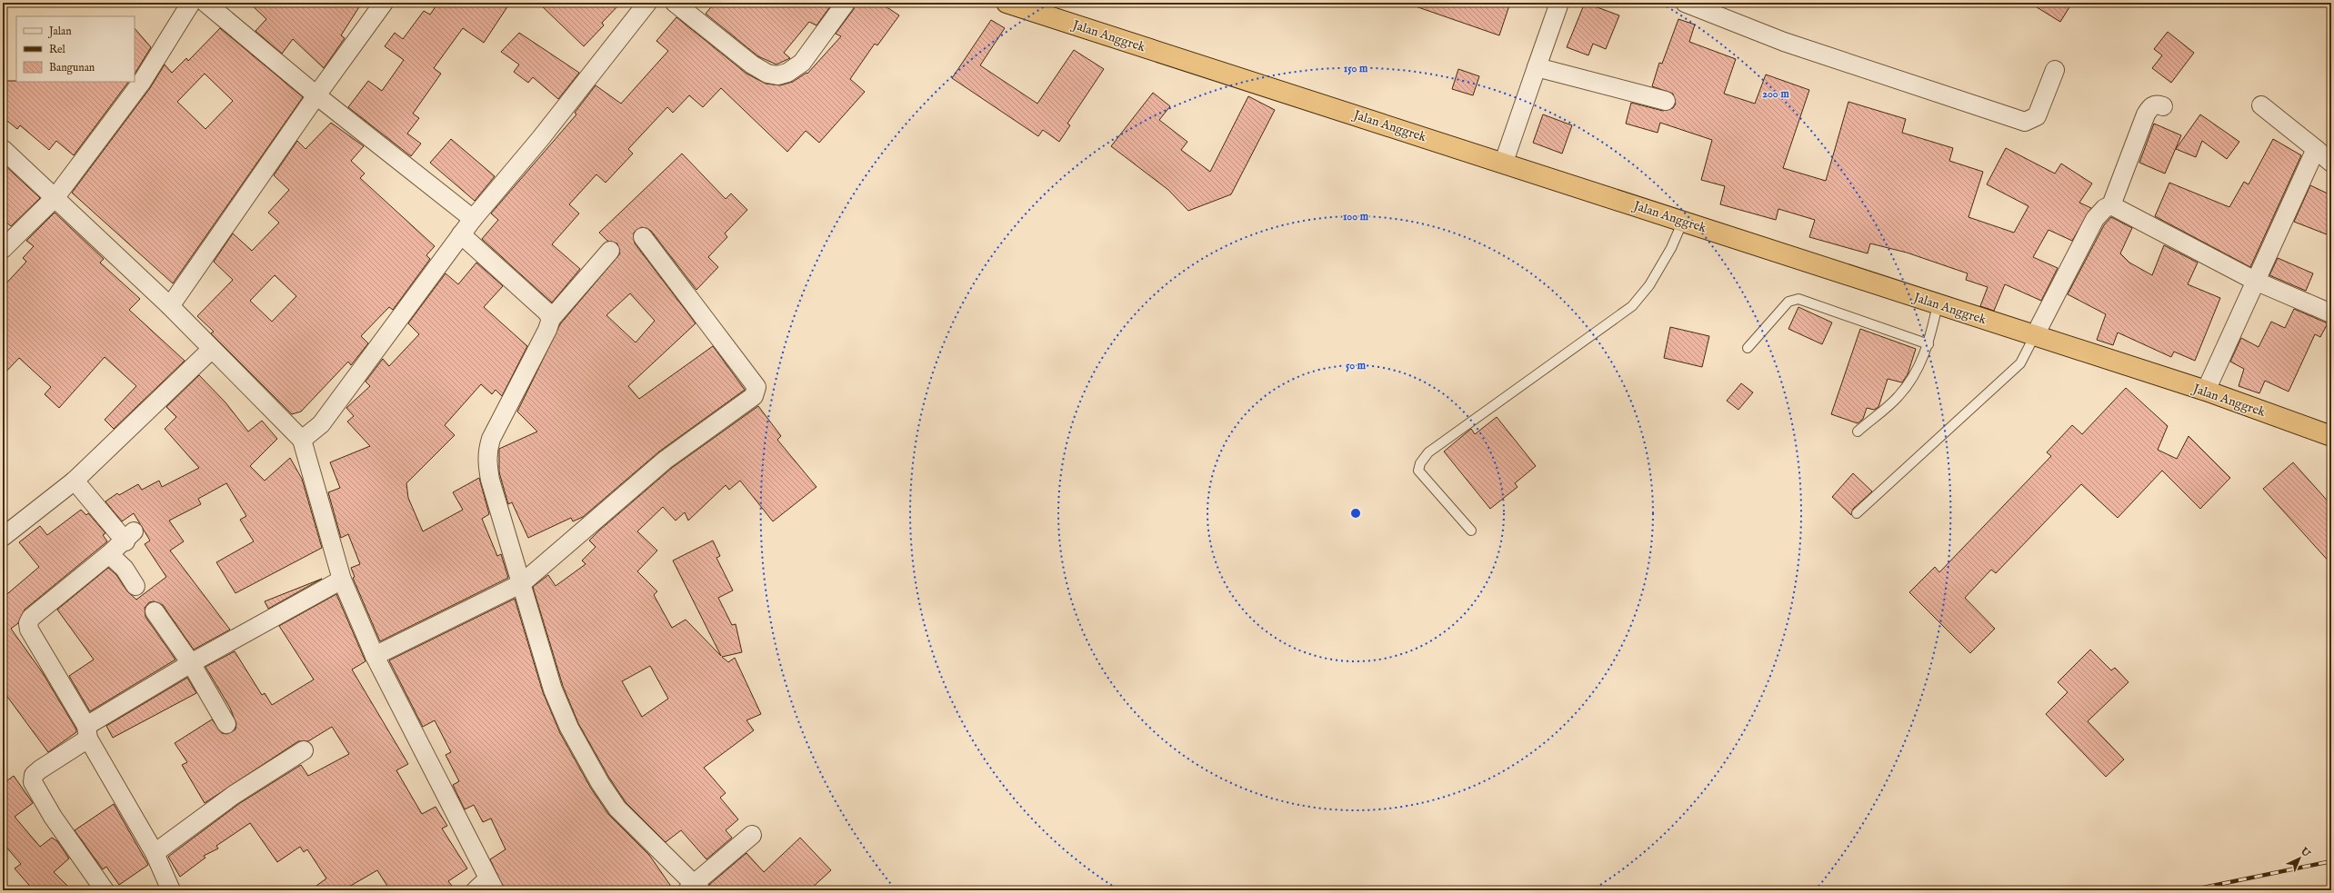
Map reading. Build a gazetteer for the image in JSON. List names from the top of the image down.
{
  "streets": {
    "highway": ["Jalan Anggrek"]
  },
  "legend": ["Jalan", "Rel", "Bangunan"],
  "north": "top right",
  "rings": [
    "150 m",
    "200 m",
    "100 m",
    "50 m"
  ]
}
